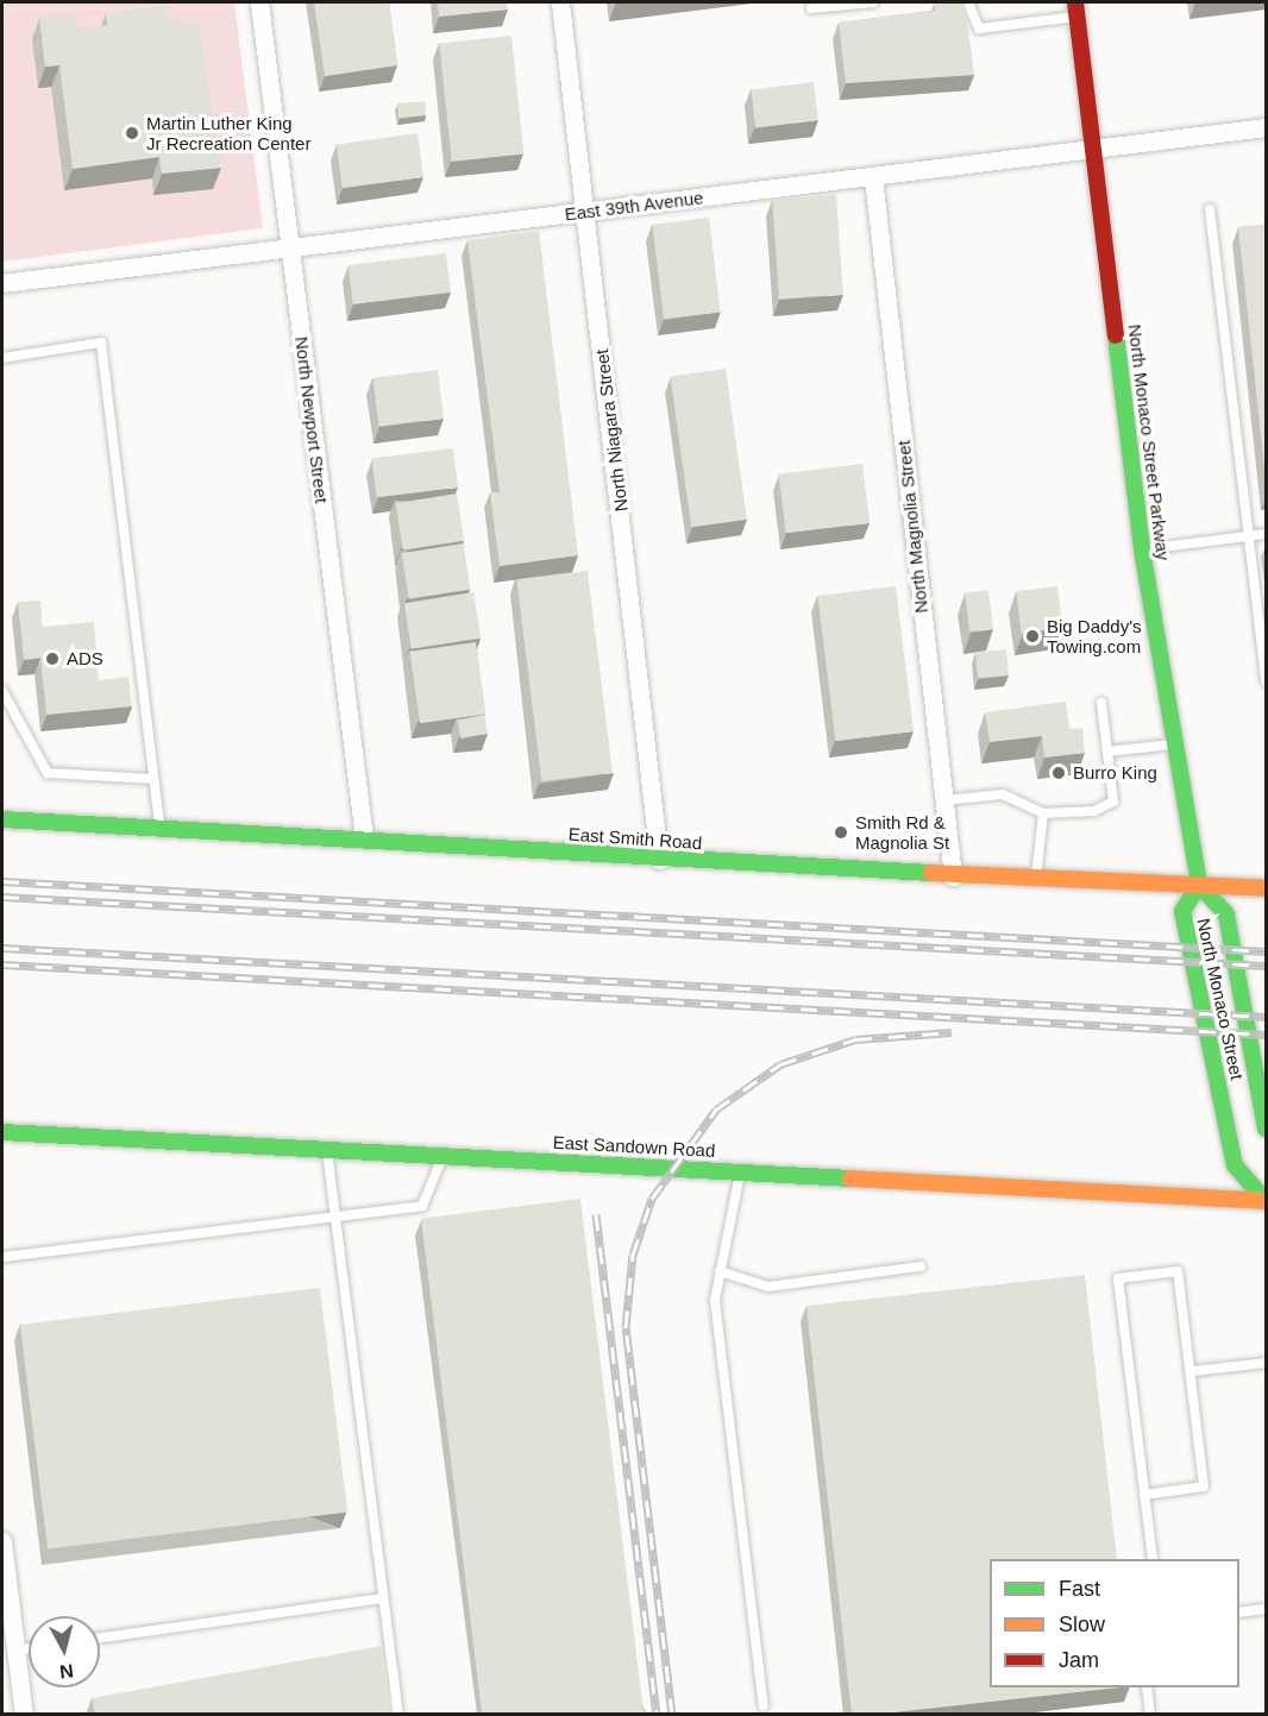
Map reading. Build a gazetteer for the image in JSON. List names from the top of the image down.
{
  "streets": {
    "street": [
      "East 39th Avenue",
      "North Newport Street",
      "North Niagara Street",
      "North Monaco Street Parkway",
      "North Magnolia Street",
      "East Smith Road",
      "North Monaco Street",
      "East Sandown Road"
    ]
  },
  "crossings": [
    ["East 39th Avenue", "North Newport Street"],
    ["East 39th Avenue", "North Niagara Street"],
    ["East 39th Avenue", "North Monaco Street Parkway"],
    ["East 39th Avenue", "North Magnolia Street"],
    ["North Newport Street", "East Smith Road"],
    ["North Niagara Street", "East Smith Road"],
    ["North Monaco Street Parkway", "East Smith Road"],
    ["North Monaco Street Parkway", "North Monaco Street"],
    ["North Magnolia Street", "East Smith Road"],
    ["East Smith Road", "North Monaco Street"],
    ["North Monaco Street", "East Sandown Road"]
  ],
  "places": [
    "Martin Luther King Jr Recreation Center",
    "Big Daddy's Towing.com",
    "ADS",
    "Burro King",
    "Smith Rd & Magnolia St"
  ],
  "legend": ["Fast", "Slow", "Jam"],
  "north": "bottom"
}
